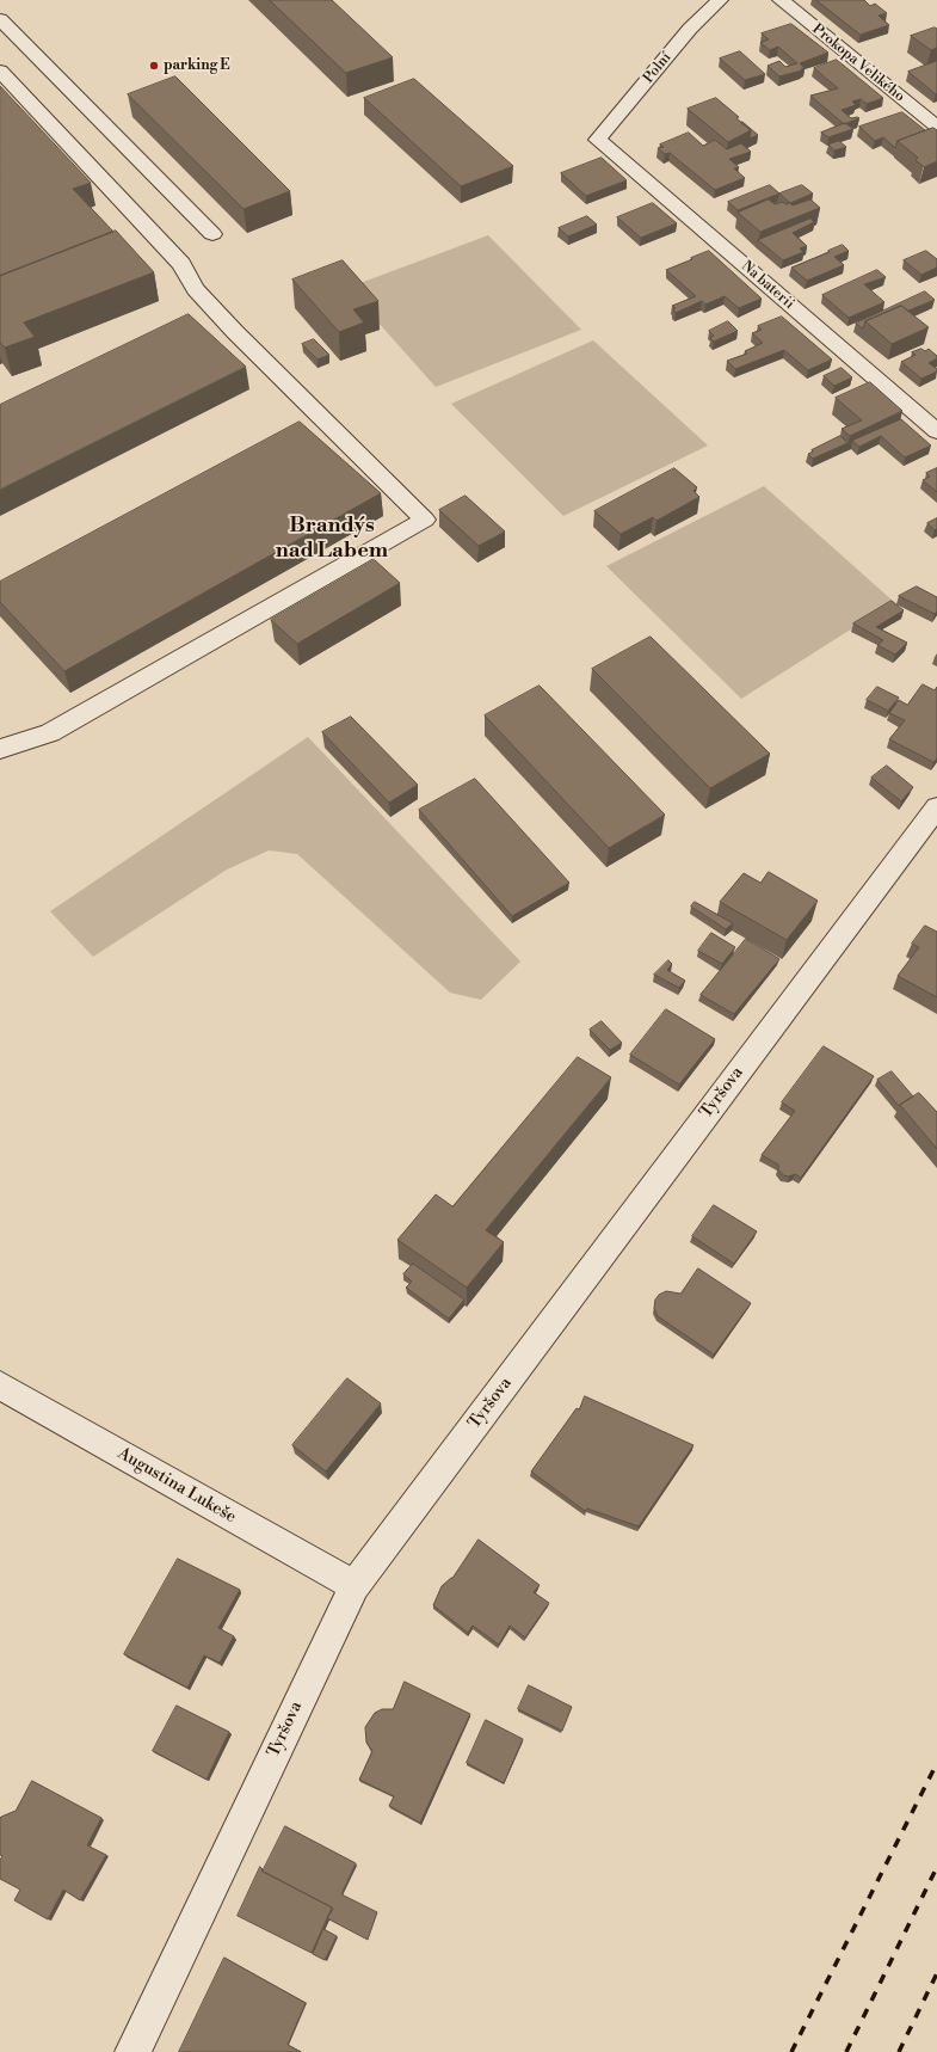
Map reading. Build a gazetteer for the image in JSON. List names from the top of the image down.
{
  "streets": {
    "street": [
      "Prokopa Velikého",
      "Polní",
      "Na baterii",
      "Tyršova",
      "Augustina Lukeše"
    ]
  },
  "crossings": [
    ["Polní", "Na baterii"],
    ["Tyršova", "Augustina Lukeše"]
  ],
  "districts": ["Brandýs nad Labem"],
  "places": ["parking E"]
}
